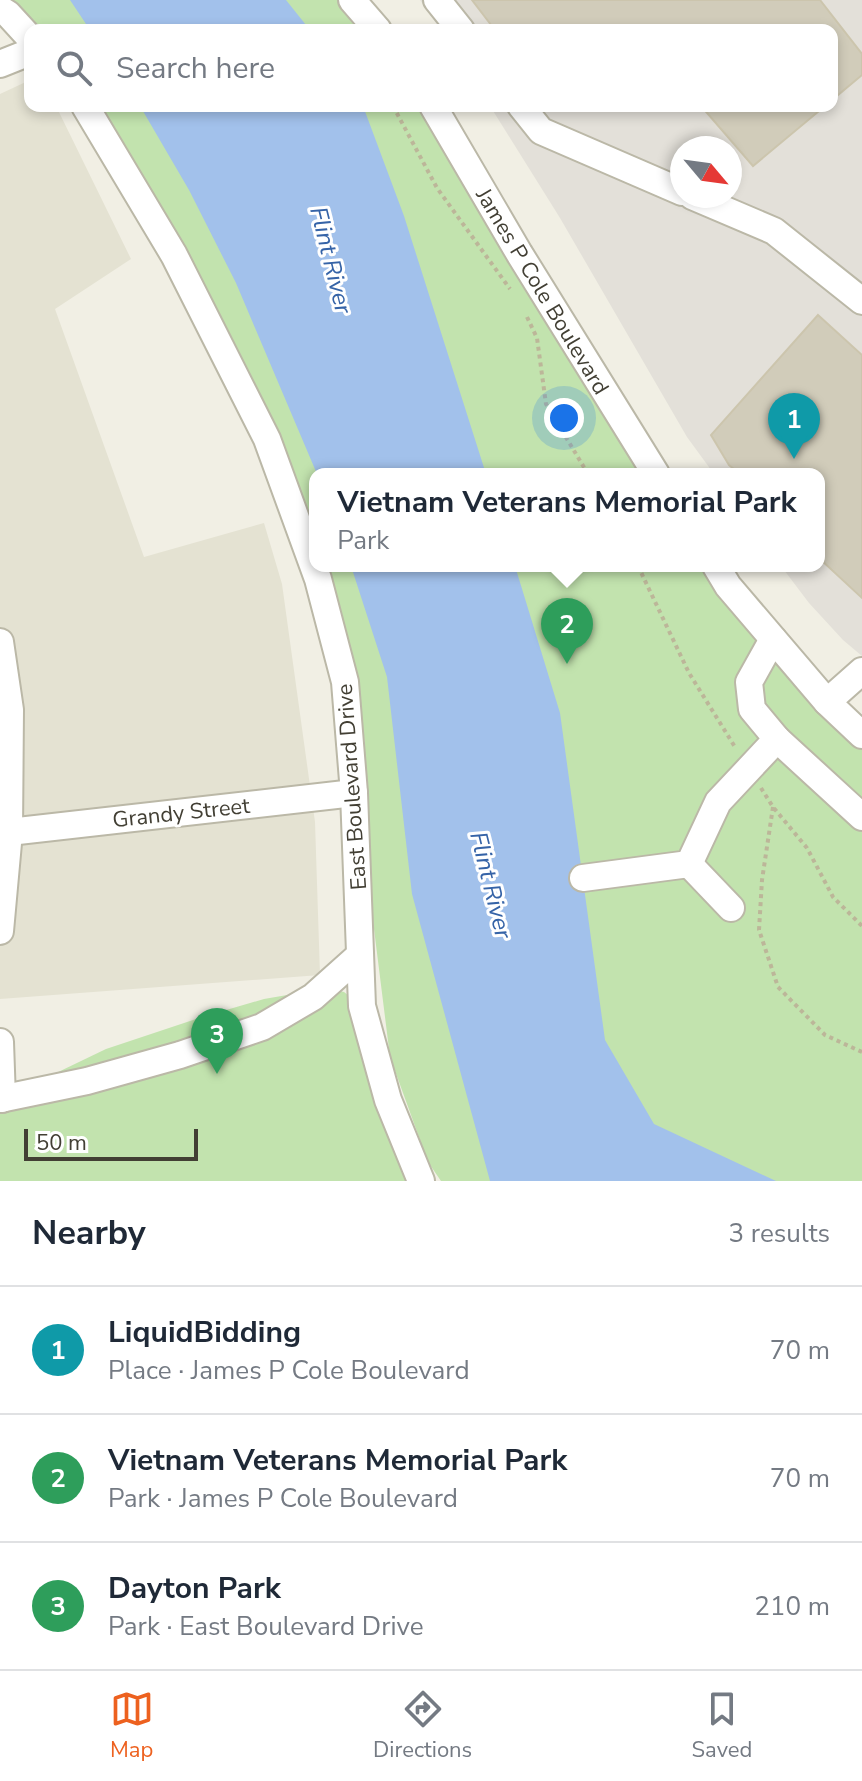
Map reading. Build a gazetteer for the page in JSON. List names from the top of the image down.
{
  "streets": {
    "street": ["James P Cole Boulevard", "East Boulevard Drive", "Grandy Street"]
  },
  "crossings": [
    ["East Boulevard Drive", "Grandy Street"]
  ],
  "water": ["Flint River"],
  "scale_bar": "50 m",
  "north": "bottom right",
  "page": {
    "search": "Search here",
    "pins": ["1", "2", "3"],
    "popup": ["Vietnam Veterans Memorial Park", "Park"],
    "scale": "50 m",
    "heading": ["Nearby", "3 results"],
    "list": [
      {
        "mark": "1",
        "name": "LiquidBidding",
        "note": "Place · James P Cole Boulevard",
        "value": "70 m"
      },
      {
        "mark": "2",
        "name": "Vietnam Veterans Memorial Park",
        "note": "Park · James P Cole Boulevard",
        "value": "70 m"
      },
      {
        "mark": "3",
        "name": "Dayton Park",
        "note": "Park · East Boulevard Drive",
        "value": "210 m"
      }
    ],
    "nav": ["Map", "Directions", "Saved"]
  }
}
